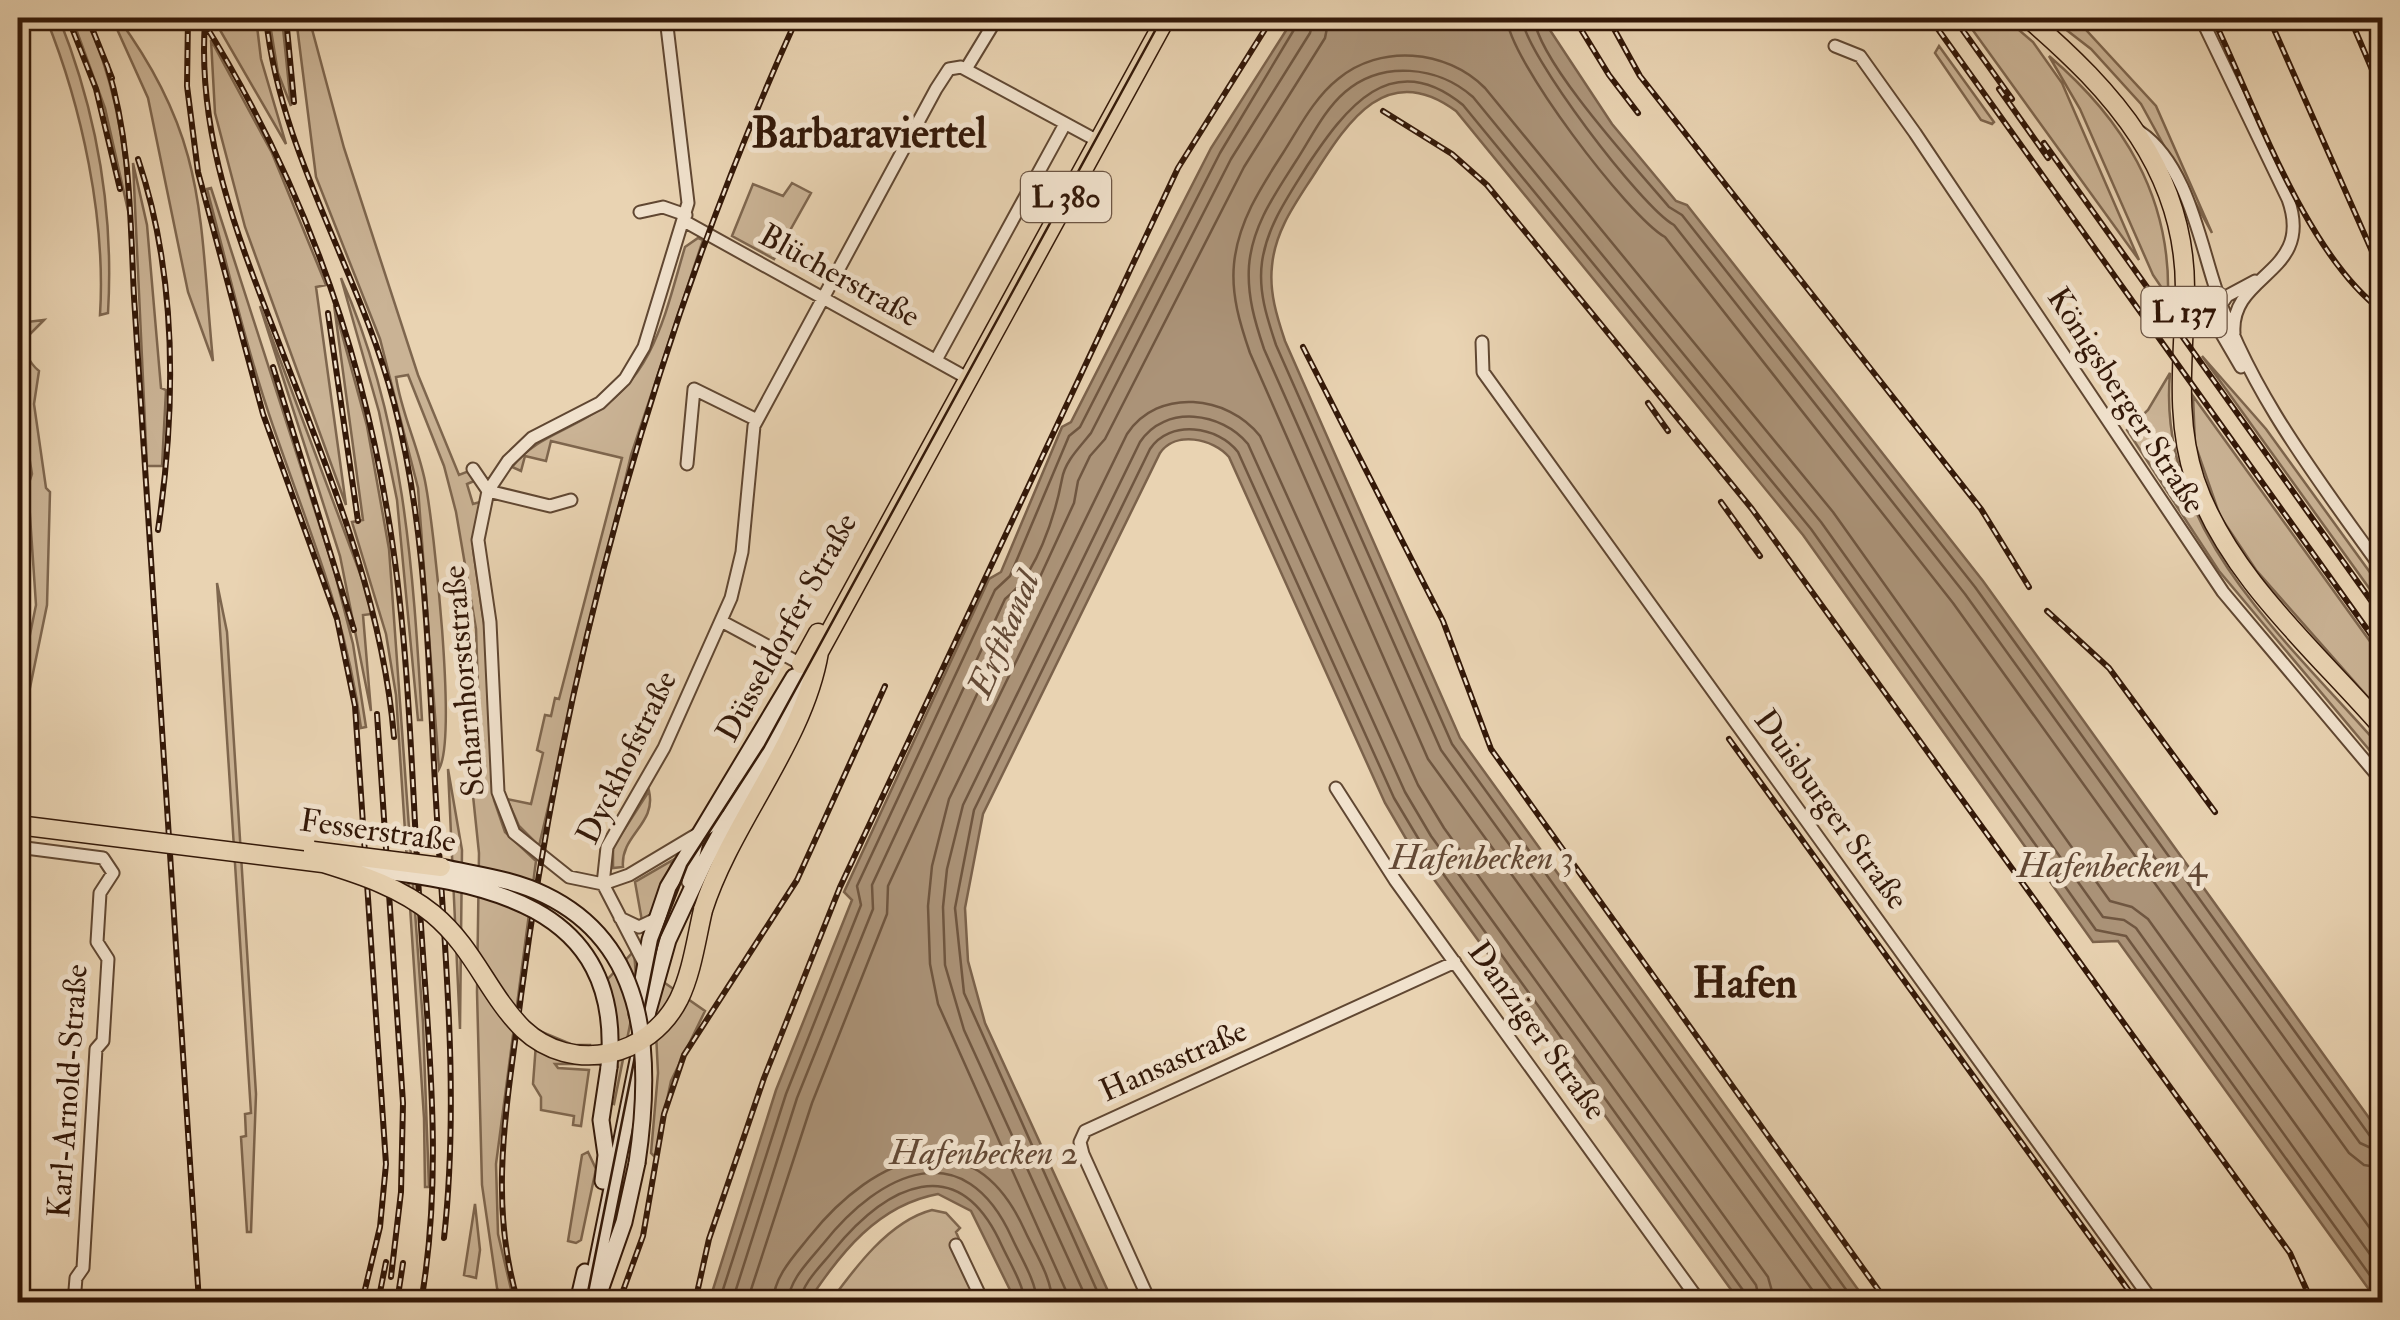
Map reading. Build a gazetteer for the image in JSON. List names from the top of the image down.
{
  "streets": {
    "main road": [
      "L 380",
      "L 137",
      "Düsseldorfer Straße",
      "Fesserstraße"
    ],
    "street": [
      "Blücherstraße",
      "Königsberger Straße",
      "Scharnhorststraße",
      "Dyckhofstraße",
      "Duisburger Straße",
      "Danziger Straße",
      "Hansastraße",
      "Karl-Arnold-Straße"
    ]
  },
  "crossings": [
    ["Blücherstraße", "Düsseldorfer Straße"],
    ["Blücherstraße", "Scharnhorststraße"],
    ["Blücherstraße", "Dyckhofstraße"],
    ["Düsseldorfer Straße", "Dyckhofstraße"],
    ["Düsseldorfer Straße", "Fesserstraße"],
    ["Scharnhorststraße", "Dyckhofstraße"],
    ["Danziger Straße", "Hansastraße"]
  ],
  "districts": ["Barbaraviertel", "Hafen"],
  "water": [
    "Erftkanal",
    "Hafenbecken 3",
    "Hafenbecken 4",
    "Hafenbecken 2"
  ]
}
